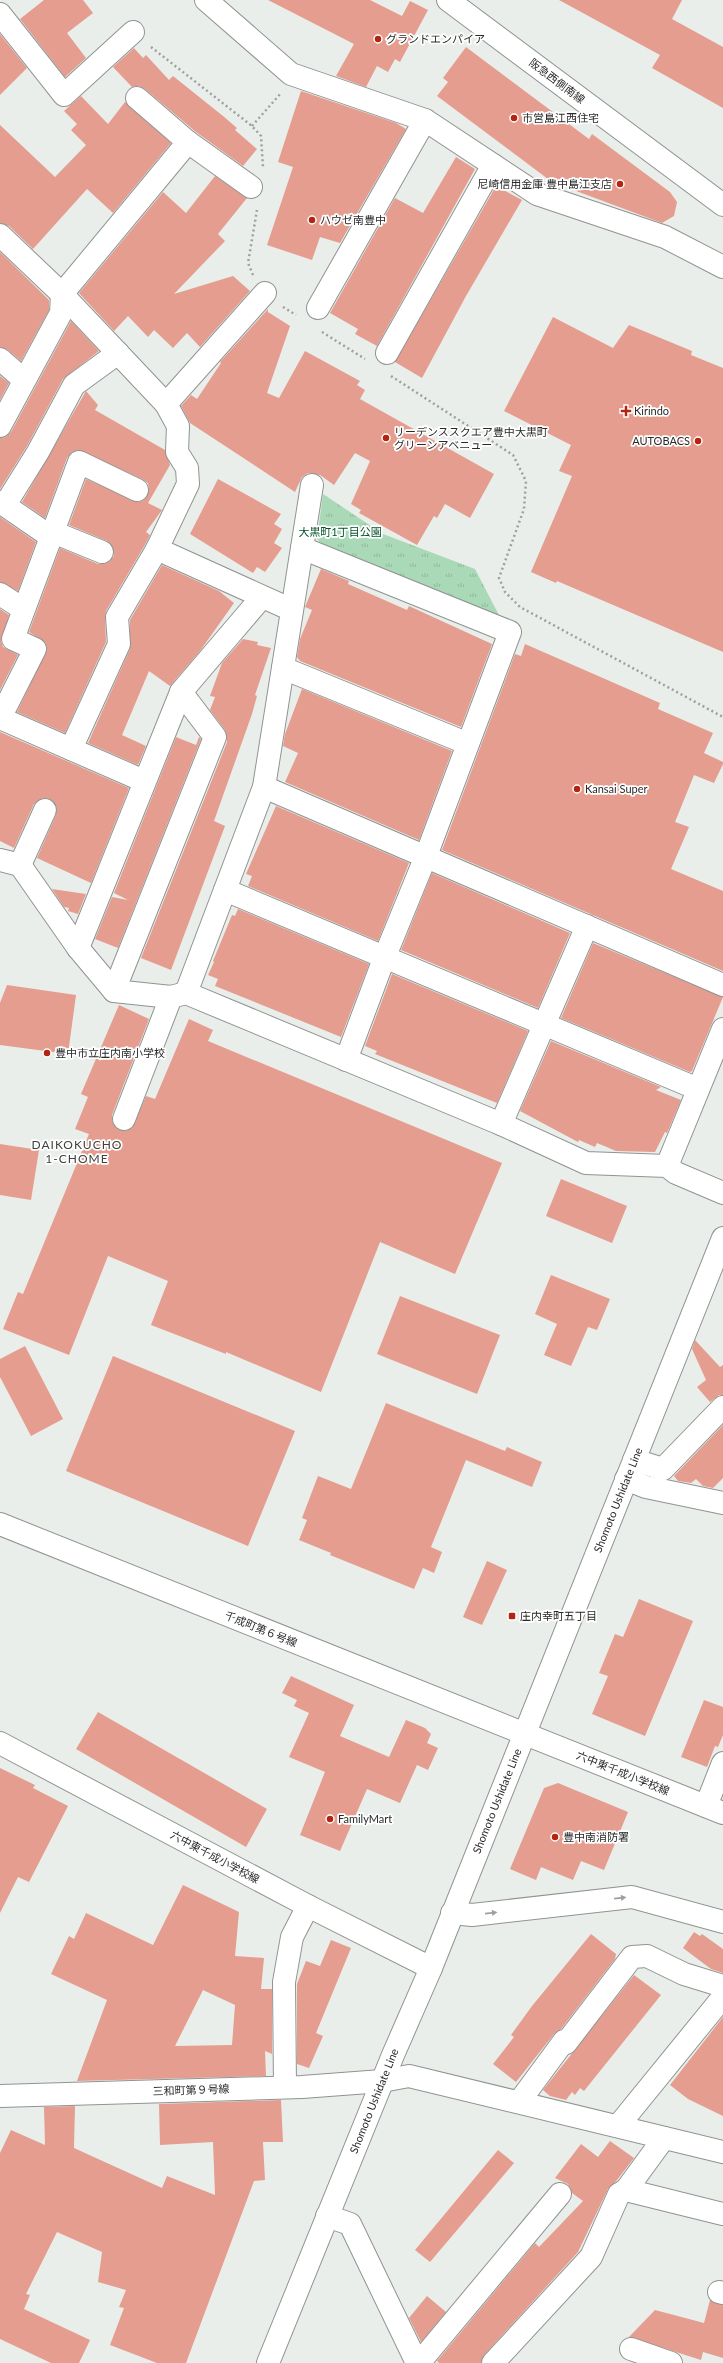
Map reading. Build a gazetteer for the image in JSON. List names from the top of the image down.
{
  "streets": {
    "street": [
      "阪急西側南線",
      "Shomoto Ushidate Line",
      "千成町第６号線",
      "六中東千成小学校線",
      "三和町第９号線"
    ]
  },
  "crossings": [
    ["Shomoto Ushidate Line", "千成町第６号線"],
    ["Shomoto Ushidate Line", "六中東千成小学校線"],
    ["Shomoto Ushidate Line", "三和町第９号線"],
    ["千成町第６号線", "六中東千成小学校線"]
  ],
  "districts": ["DAIKOKUCHO 1-CHOME"],
  "parks": ["大黒町1丁目公園"],
  "places": {
    "other": [
      "グランドエンパイア",
      "市営島江西住宅",
      "尼崎信用金庫 豊中島江支店",
      "ハウゼ南豊中",
      "リーデンススクエア豊中大黒町 グリーンアベニュー",
      "AUTOBACS",
      "Kansai Super",
      "豊中市立庄内南小学校",
      "FamilyMart",
      "豊中南消防署"
    ],
    "health": ["Kirindo"],
    "transit": ["庄内幸町五丁目"]
  }
}
